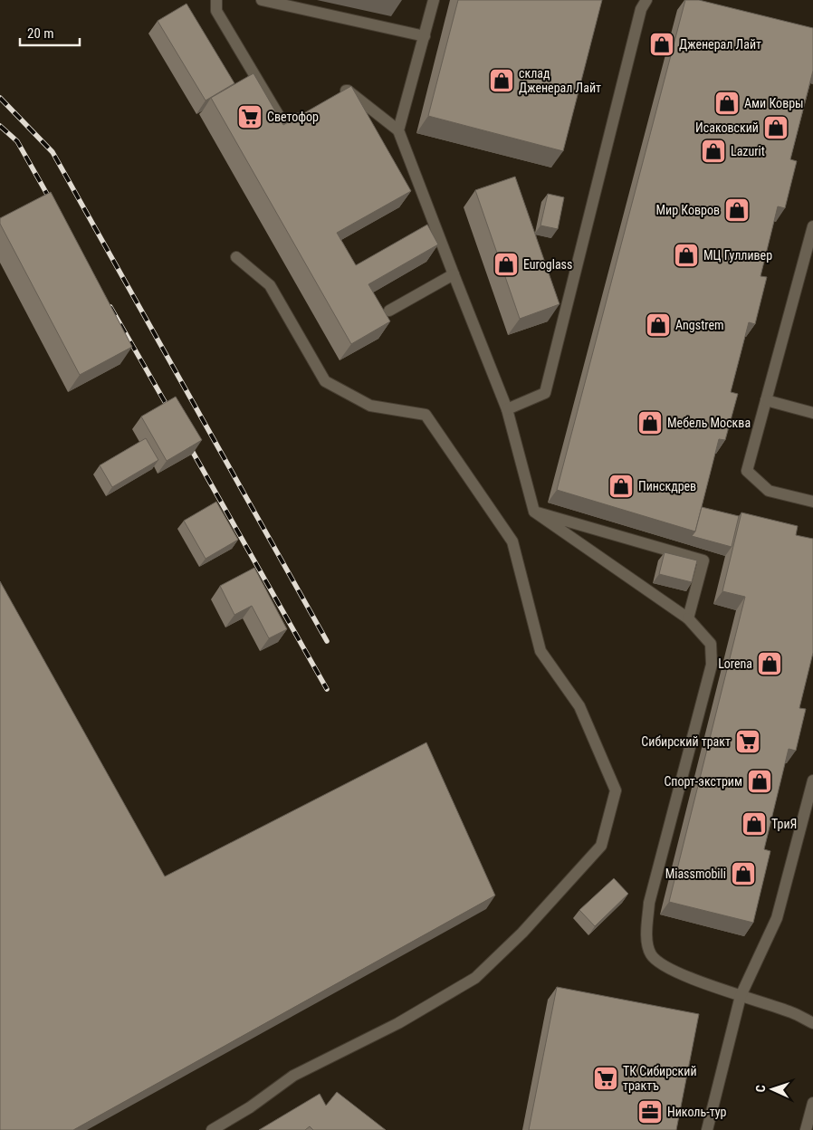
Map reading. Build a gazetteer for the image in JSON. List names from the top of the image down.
{
  "places": {
    "shop": [
      "Дженерал Лайт",
      "склад Дженерал Лайт",
      "Ами Ковры",
      "Исаковский",
      "Lazurit",
      "Мир Ковров",
      "МЦ Гулливер",
      "Euroglass",
      "Angstrem",
      "Мебель Москва",
      "Пинскдрев",
      "Lorena",
      "Спорт-экстрим",
      "ТриЯ",
      "Miassmobili"
    ],
    "supermarket": ["Светофор", "Сибирский тракт", "ТК Сибирский трактъ"],
    "office": ["Николь-тур"]
  },
  "scale_bar": "20 m",
  "north": "left"
}
